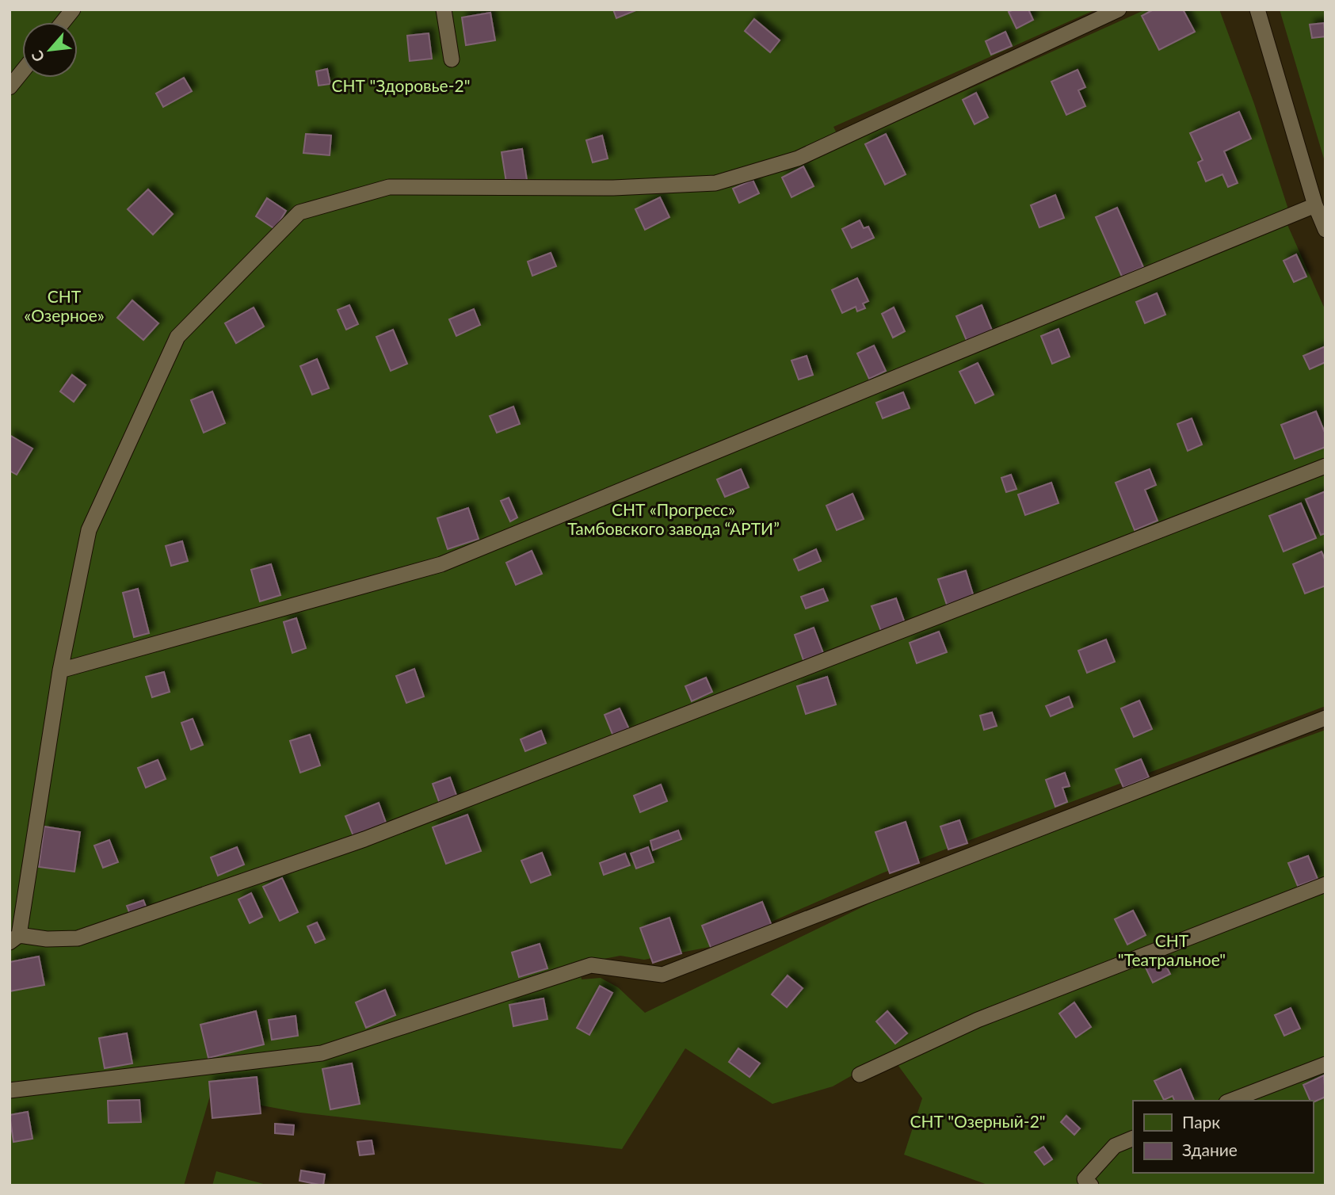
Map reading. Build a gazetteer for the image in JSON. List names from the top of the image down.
{
  "parks": [
    "СНТ \"Здоровье-2\"",
    "СНТ «Озерное»",
    "СНТ «Прогресс» Тамбовского завода “АРТИ”",
    "СНТ \"Театральное\"",
    "СНТ \"Озерный-2\""
  ],
  "legend": ["Парк", "Здание"],
  "north": "bottom left"
}
